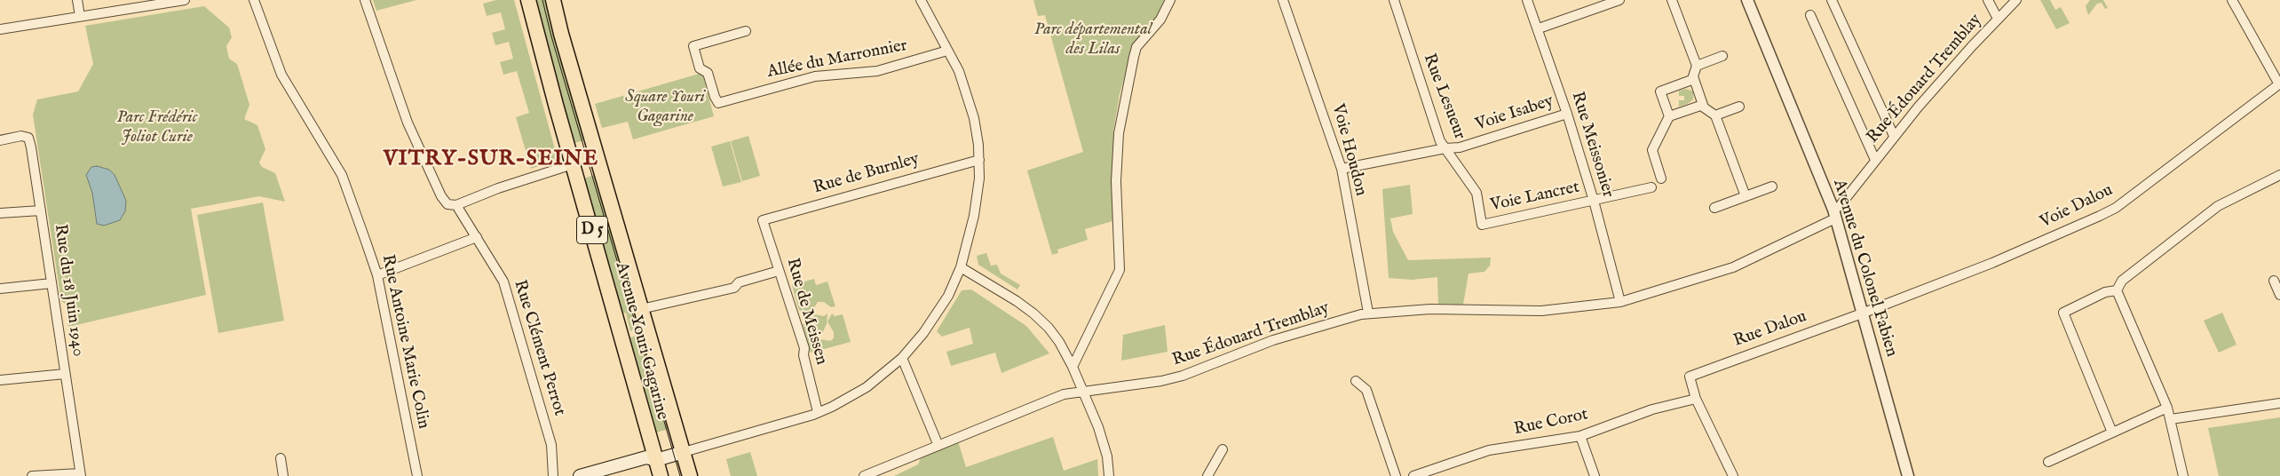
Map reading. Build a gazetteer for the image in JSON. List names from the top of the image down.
{
  "streets": {
    "main road": ["D 5", "Avenue Youri Gagarine"],
    "street": [
      "Allée du Marronnier",
      "Rue Édouard Tremblay",
      "Rue Lesueur",
      "Voie Isabey",
      "Rue Meissonier",
      "Voie Houdon",
      "Rue de Burnley",
      "Voie Lancret",
      "Voie Dalou",
      "Avenue du Colonel Fabien",
      "Rue du 18 Juin 1940",
      "Rue de Meissen",
      "Rue Dalou",
      "Rue Antoine Marie Colin",
      "Rue Clément Perrot",
      "Rue Corot"
    ]
  },
  "crossings": [
    ["Rue Édouard Tremblay", "Rue Meissonier"],
    ["Rue Édouard Tremblay", "Voie Houdon"],
    ["Rue Édouard Tremblay", "Avenue du Colonel Fabien"],
    ["Rue Lesueur", "Voie Isabey"],
    ["Rue Lesueur", "Voie Lancret"],
    ["Voie Isabey", "Rue Meissonier"],
    ["Voie Isabey", "Voie Houdon"],
    ["Rue Meissonier", "Voie Lancret"],
    ["Rue de Burnley", "Rue de Meissen"],
    ["Voie Dalou", "Avenue du Colonel Fabien"],
    ["Voie Dalou", "Rue Dalou"],
    ["D 5", "Avenue Youri Gagarine"],
    ["Avenue du Colonel Fabien", "Rue Dalou"],
    ["Rue Dalou", "Rue Corot"]
  ],
  "districts": ["VITRY-SUR-SEINE"],
  "parks": ["Parc départemental des Lilas", "Square Youri Gagarine", "Parc Frédéric Joliot Curie"]
}
